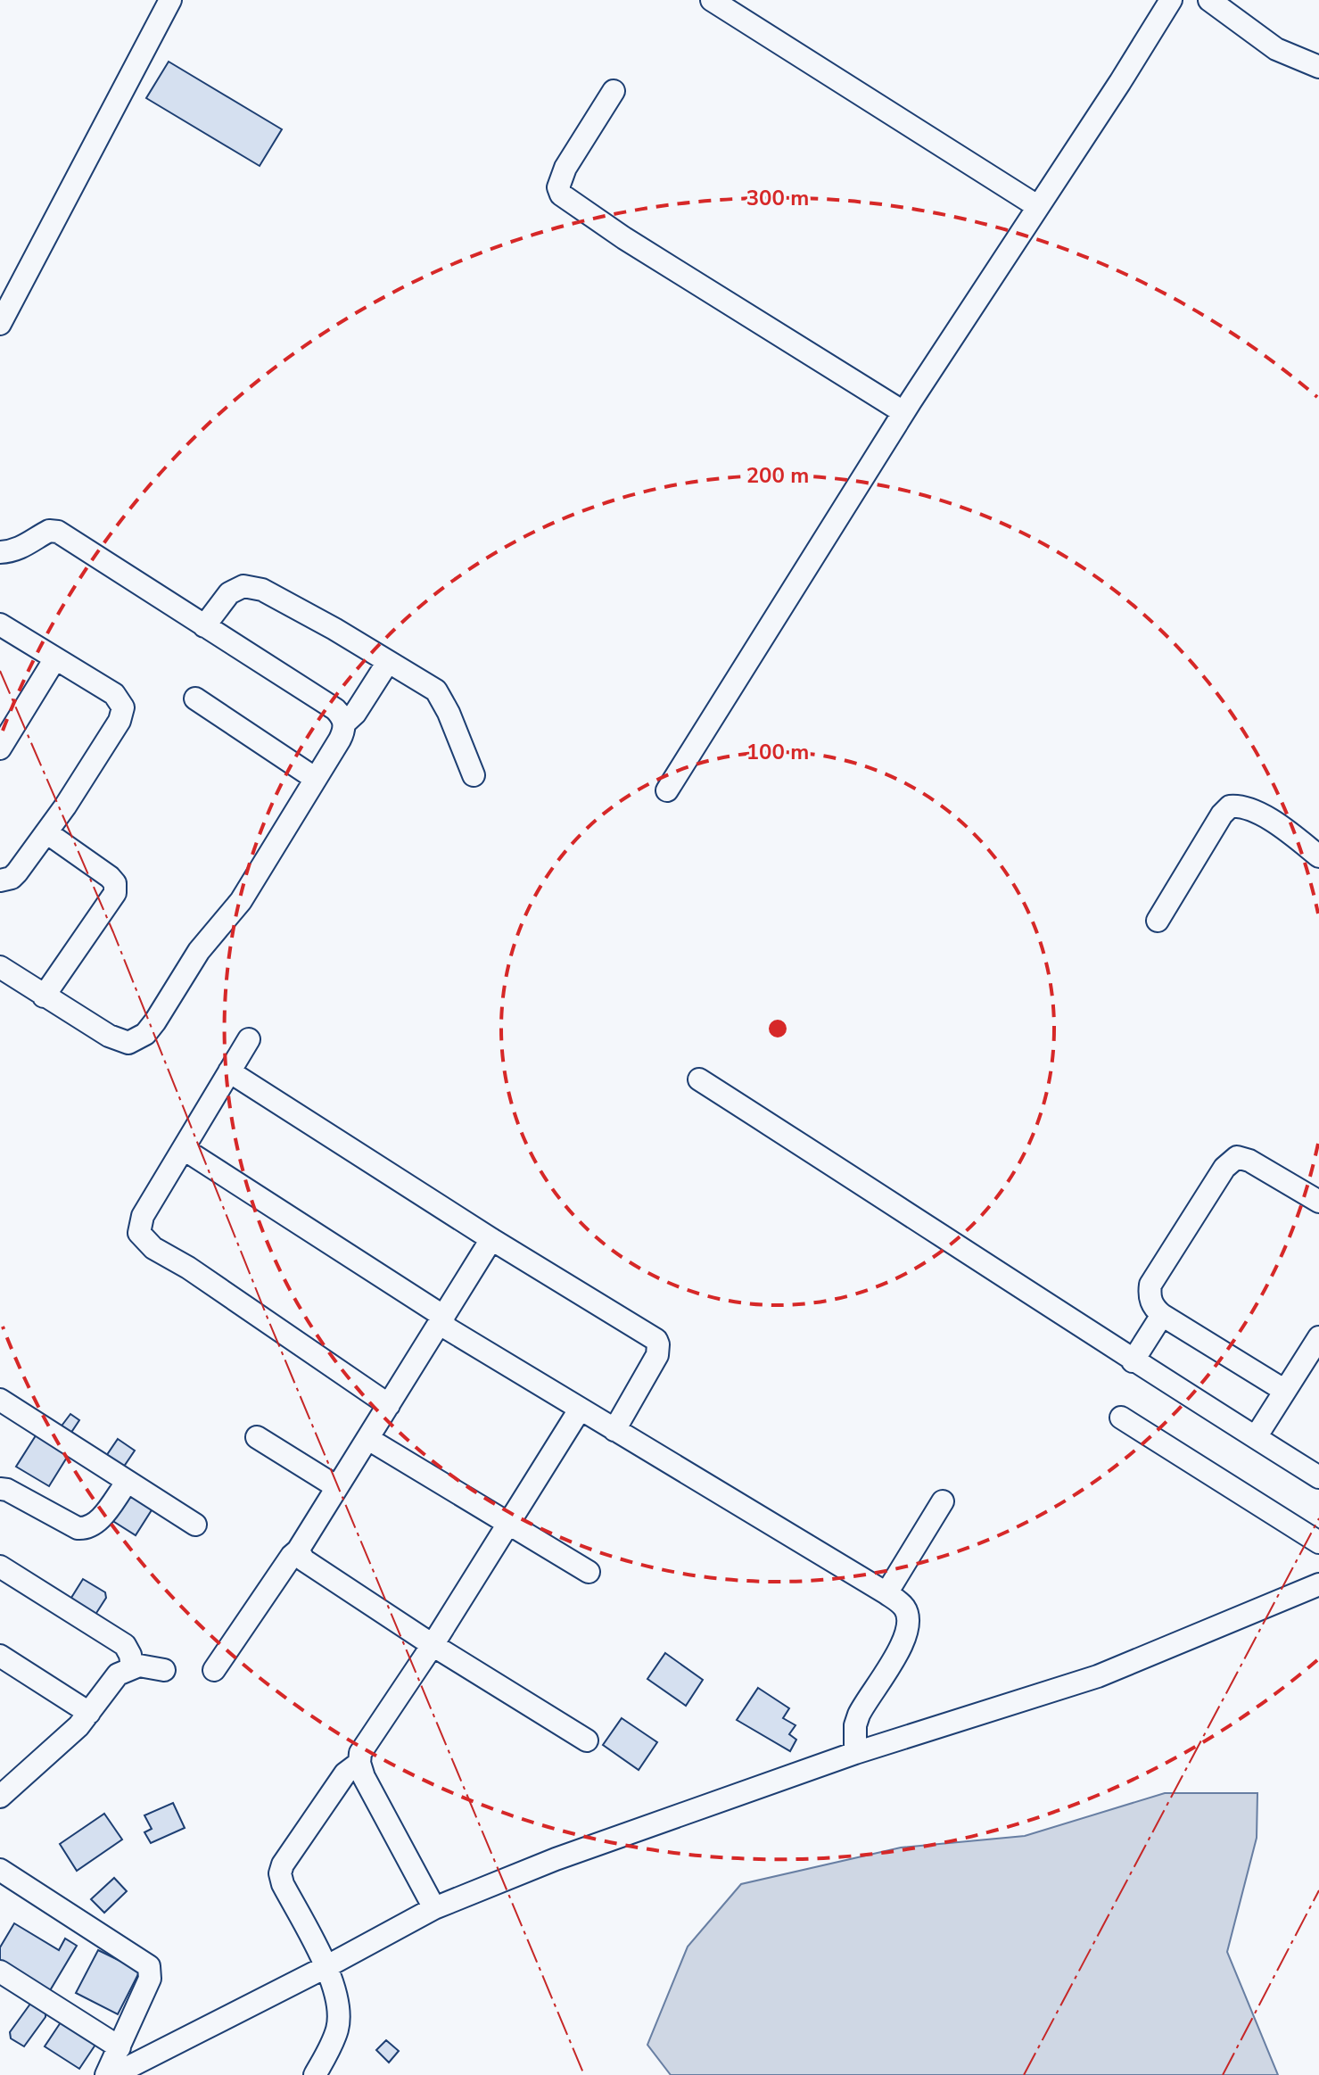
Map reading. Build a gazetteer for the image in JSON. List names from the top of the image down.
{
  "rings": ["300 m", "200 m", "100 m"]
}
